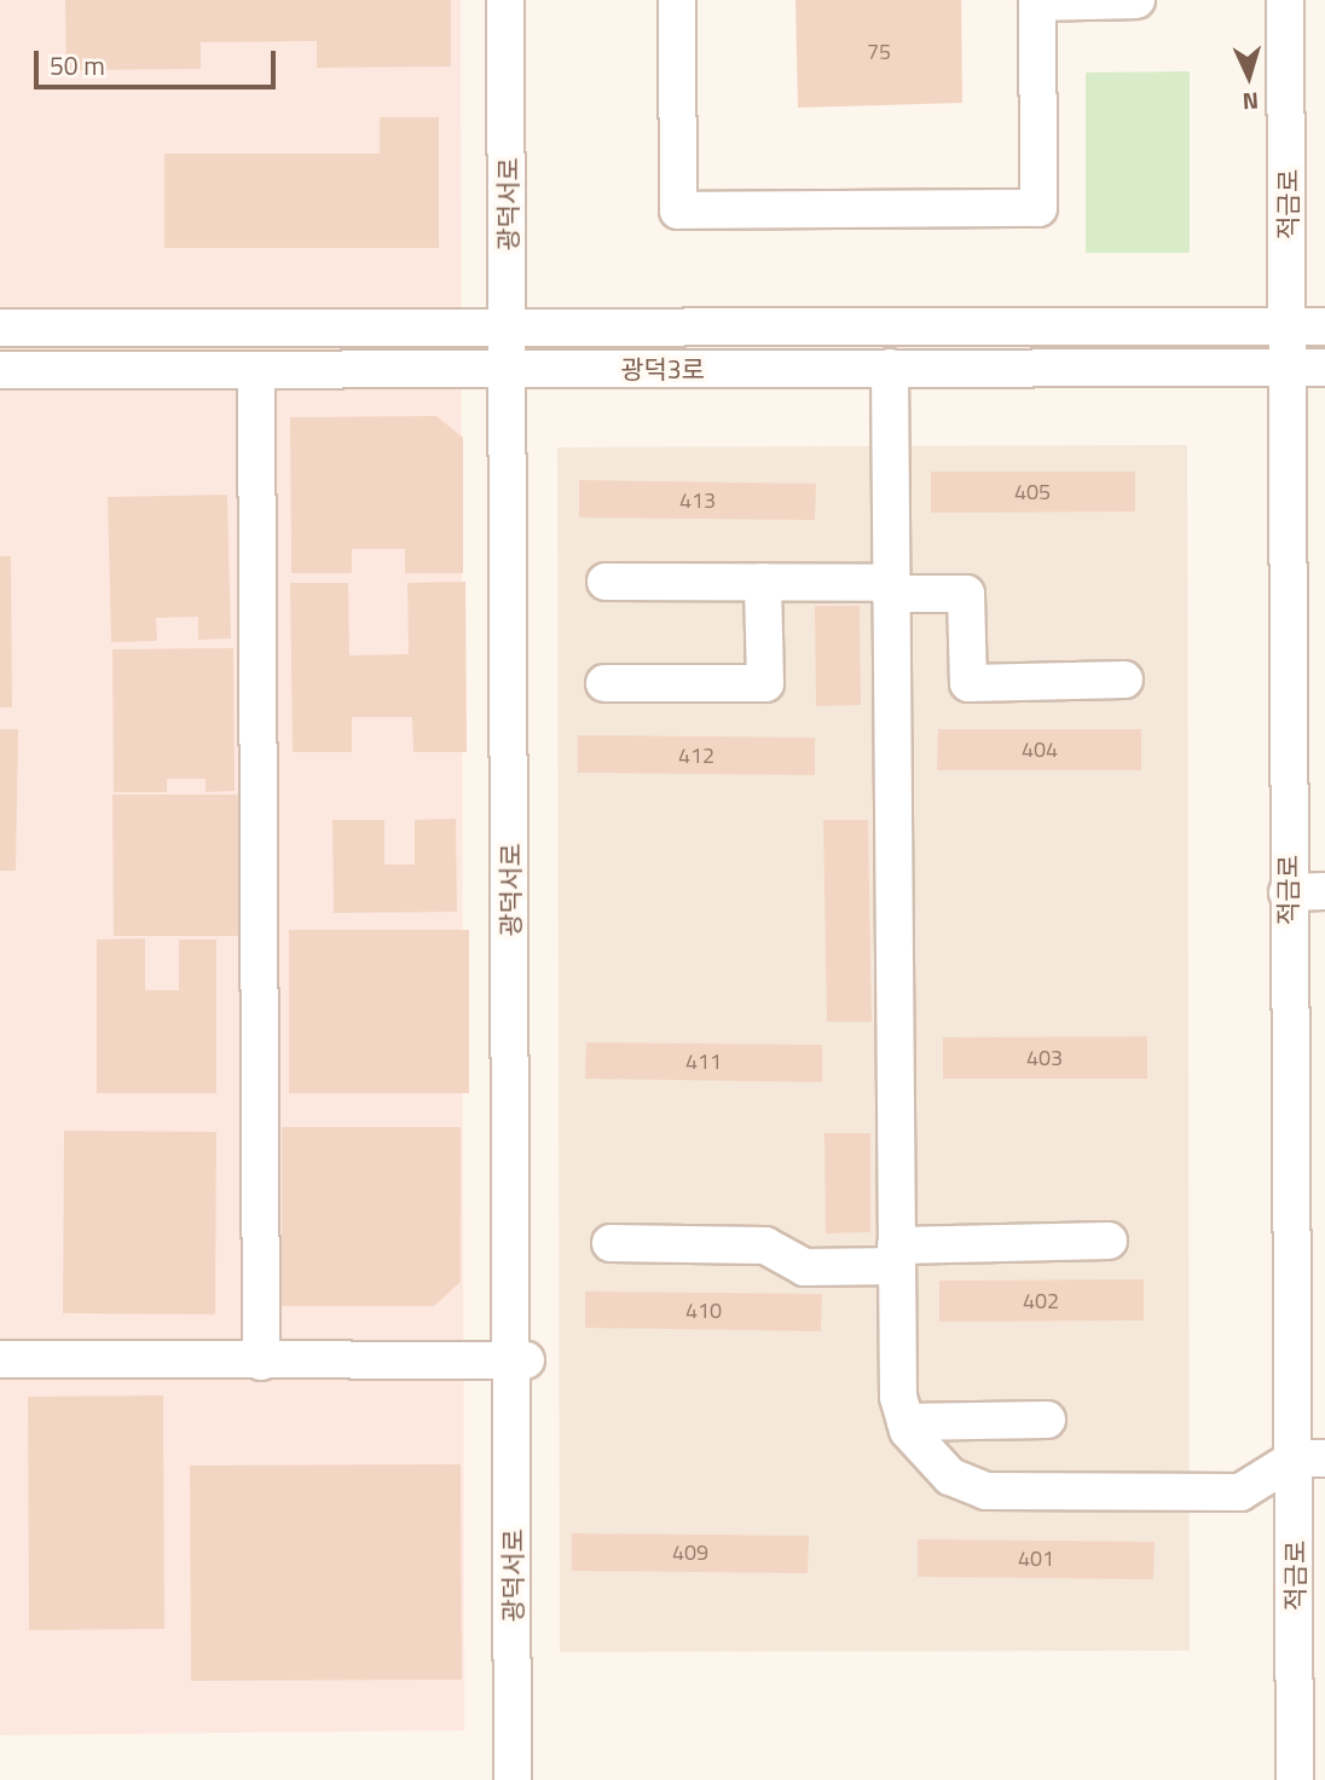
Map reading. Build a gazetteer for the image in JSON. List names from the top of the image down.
{
  "streets": {
    "street": ["광덕서로", "적금로", "광덕3로"]
  },
  "crossings": [
    ["광덕서로", "광덕3로"],
    ["적금로", "광덕3로"]
  ],
  "house_numbers": [
    "75",
    "405",
    "413",
    "404",
    "412",
    "403",
    "411",
    "402",
    "410",
    "409",
    "401"
  ],
  "scale_bar": "50 m",
  "north": "bottom"
}
